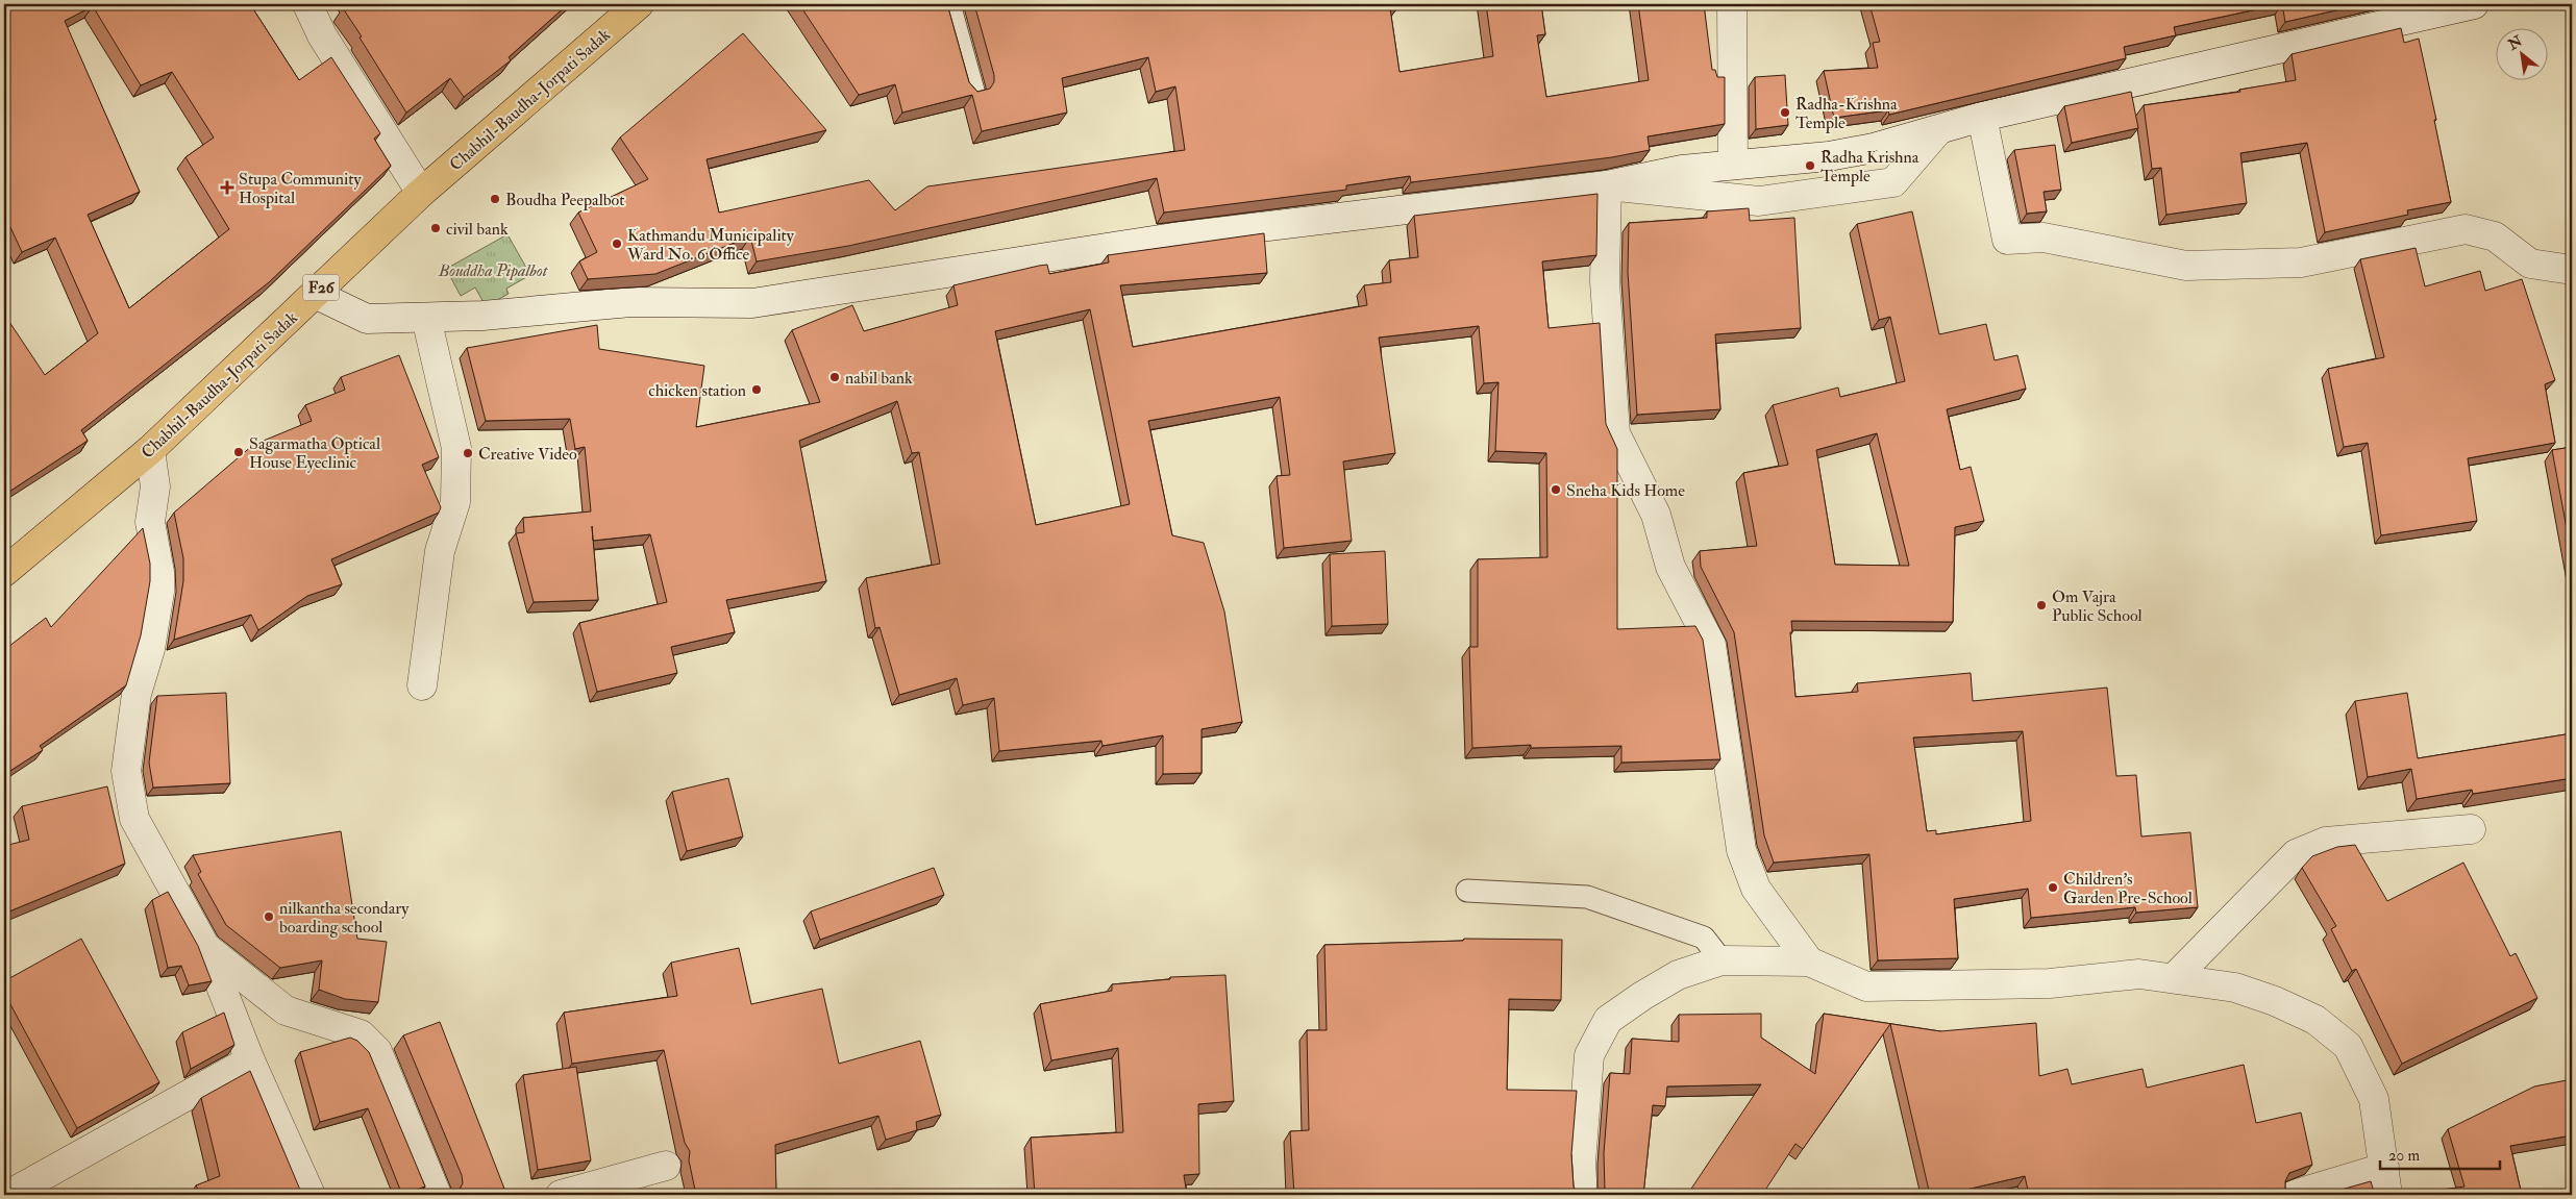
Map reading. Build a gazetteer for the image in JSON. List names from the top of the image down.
{
  "streets": {
    "main road": ["Chabhil-Baudha-Jorpati Sadak", "F26"]
  },
  "parks": ["Bouddha Pipalbot"],
  "places": {
    "other": [
      "Radha-Krishna Temple",
      "Radha Krishna Temple",
      "Boudha Peepalbot",
      "civil bank",
      "Kathmandu Municipality Ward No. 6 Office",
      "nabil bank",
      "chicken station",
      "Sagarmatha Optical House Eyeclinic",
      "Creative Video",
      "Sneha Kids Home",
      "Om Vajra Public School",
      "Children's Garden Pre-School",
      "nilkantha secondary boarding school"
    ],
    "health": ["Stupa Community Hospital"]
  },
  "scale_bar": "20 m",
  "north": "top left"
}
